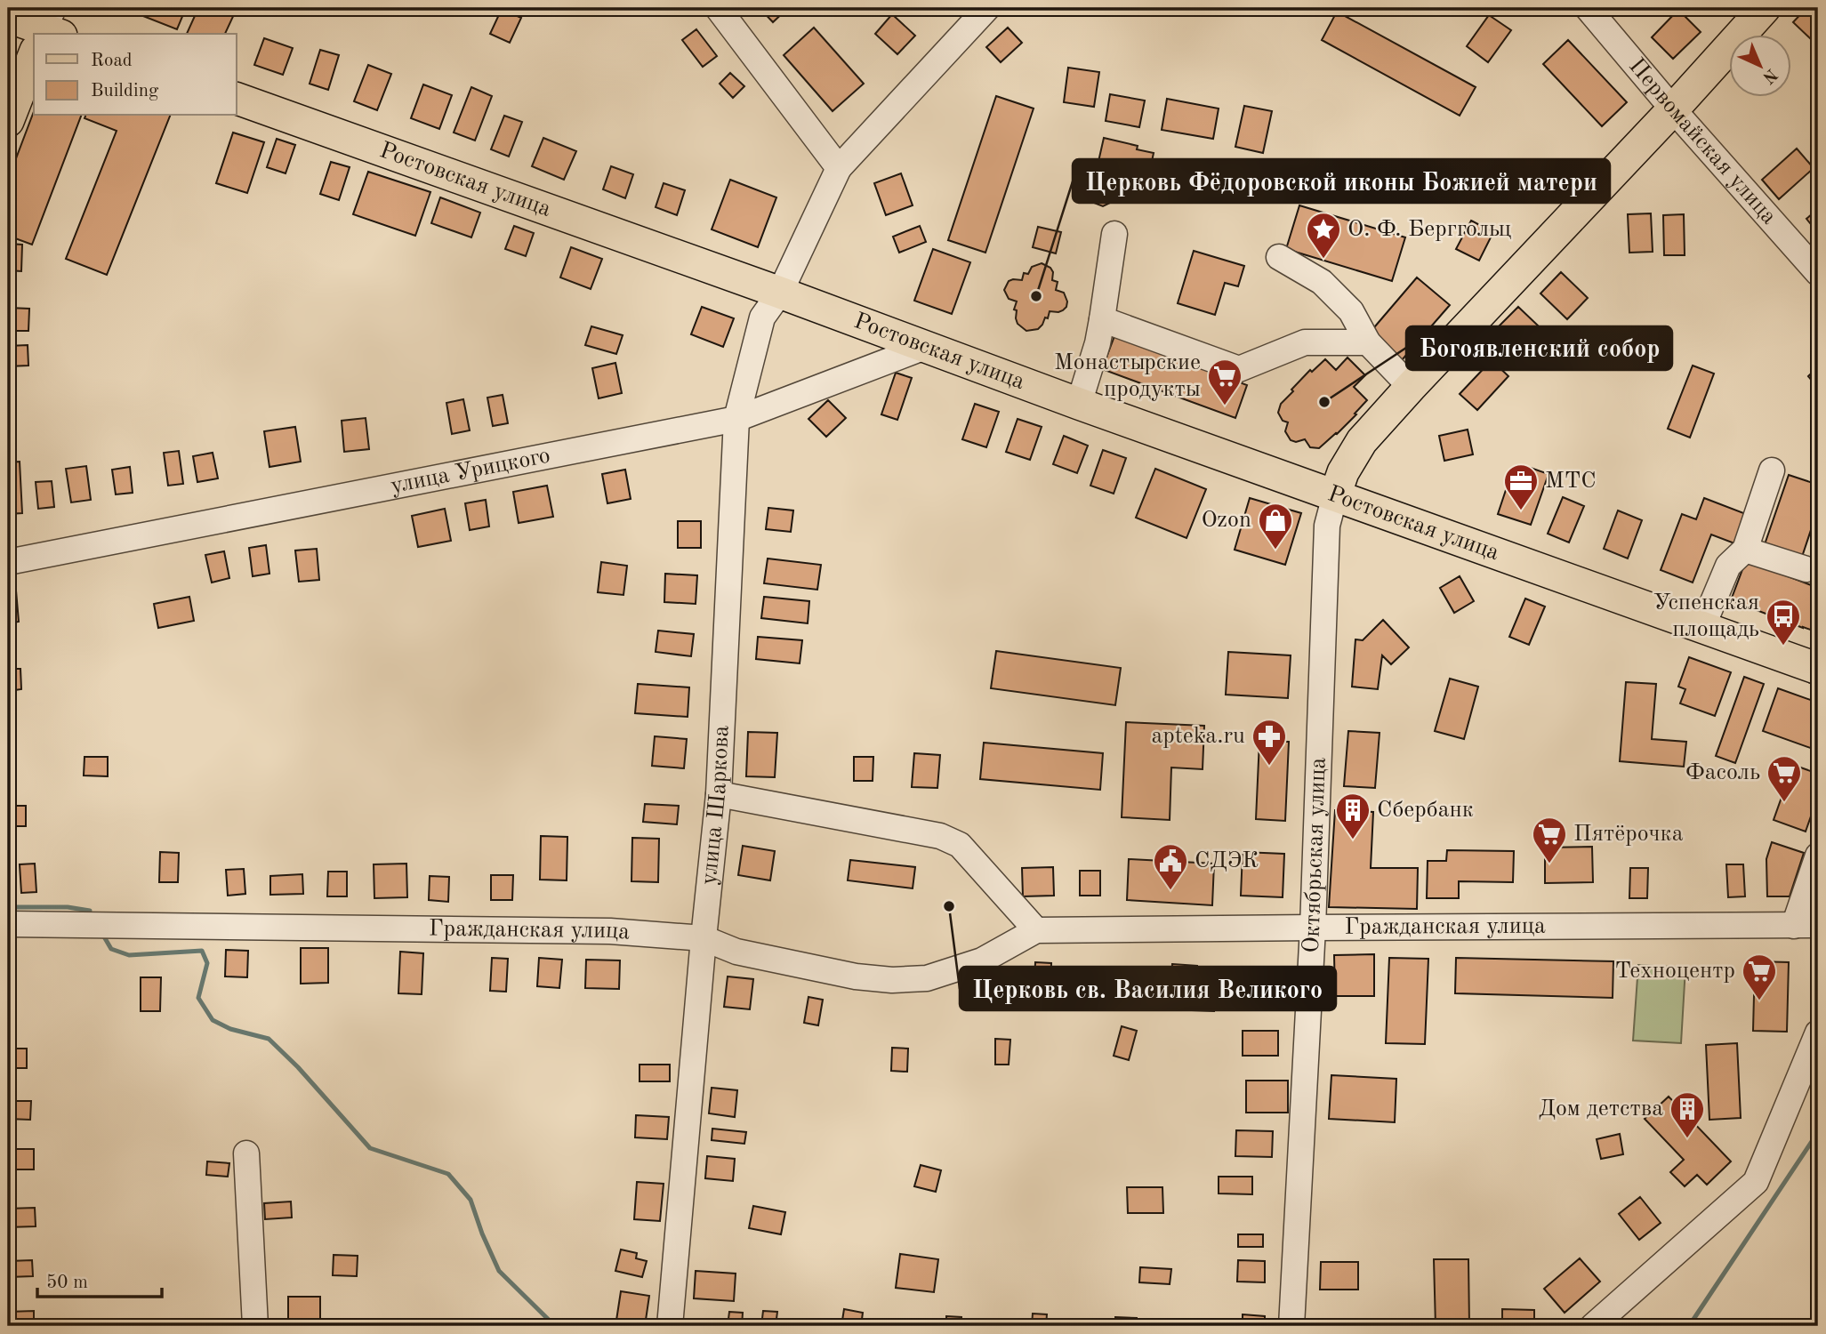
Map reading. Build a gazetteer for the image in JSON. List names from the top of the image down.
{
  "streets": {
    "main road": ["Ростовская улица"],
    "street": [
      "Первомайская улица",
      "улица Урицкого",
      "улица Шаркова",
      "Октябрьская улица",
      "Гражданская улица"
    ]
  },
  "crossings": [
    ["Ростовская улица", "улица Урицкого"],
    ["Ростовская улица", "улица Шаркова"],
    ["Ростовская улица", "Октябрьская улица"],
    ["улица Урицкого", "улица Шаркова"],
    ["улица Шаркова", "Гражданская улица"],
    ["Октябрьская улица", "Гражданская улица"]
  ],
  "places": {
    "place": ["О. Ф. Берггольц"],
    "other": ["Церковь Фёдоровской иконы Божией матери", "Богоявленский собор", "Церковь св. Василия Великого"],
    "supermarket": [
      "Монастырские продукты",
      "Фасоль",
      "Пятёрочка",
      "Техноцентр"
    ],
    "office": ["МТС"],
    "shop": ["Ozon"],
    "bus stop": ["Успенская площадь"],
    "pharmacy": ["apteka.ru"],
    "building": ["Сбербанк", "Дом детства"],
    "public building": ["СДЭК"]
  },
  "legend": ["Road", "Building"],
  "scale_bar": "50 m",
  "north": "bottom right"
}
